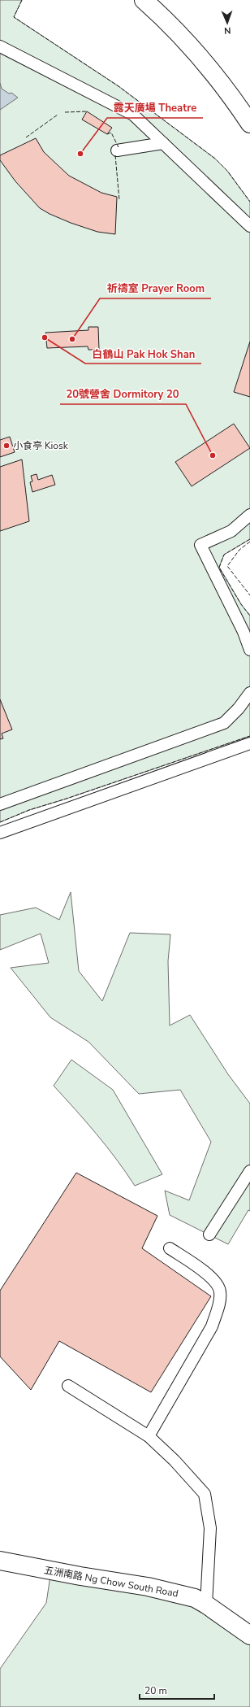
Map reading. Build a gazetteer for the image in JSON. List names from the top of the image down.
{
  "streets": {
    "street": ["五洲南路 Ng Chow South Road"]
  },
  "places": [
    "露天廣場 Theatre",
    "白鶴山 Pak Hok Shan",
    "祈禱室 Prayer Room",
    "小食亭 Kiosk",
    "20號營舍 Dormitory 20"
  ],
  "scale_bar": "20 m",
  "north": "bottom"
}
